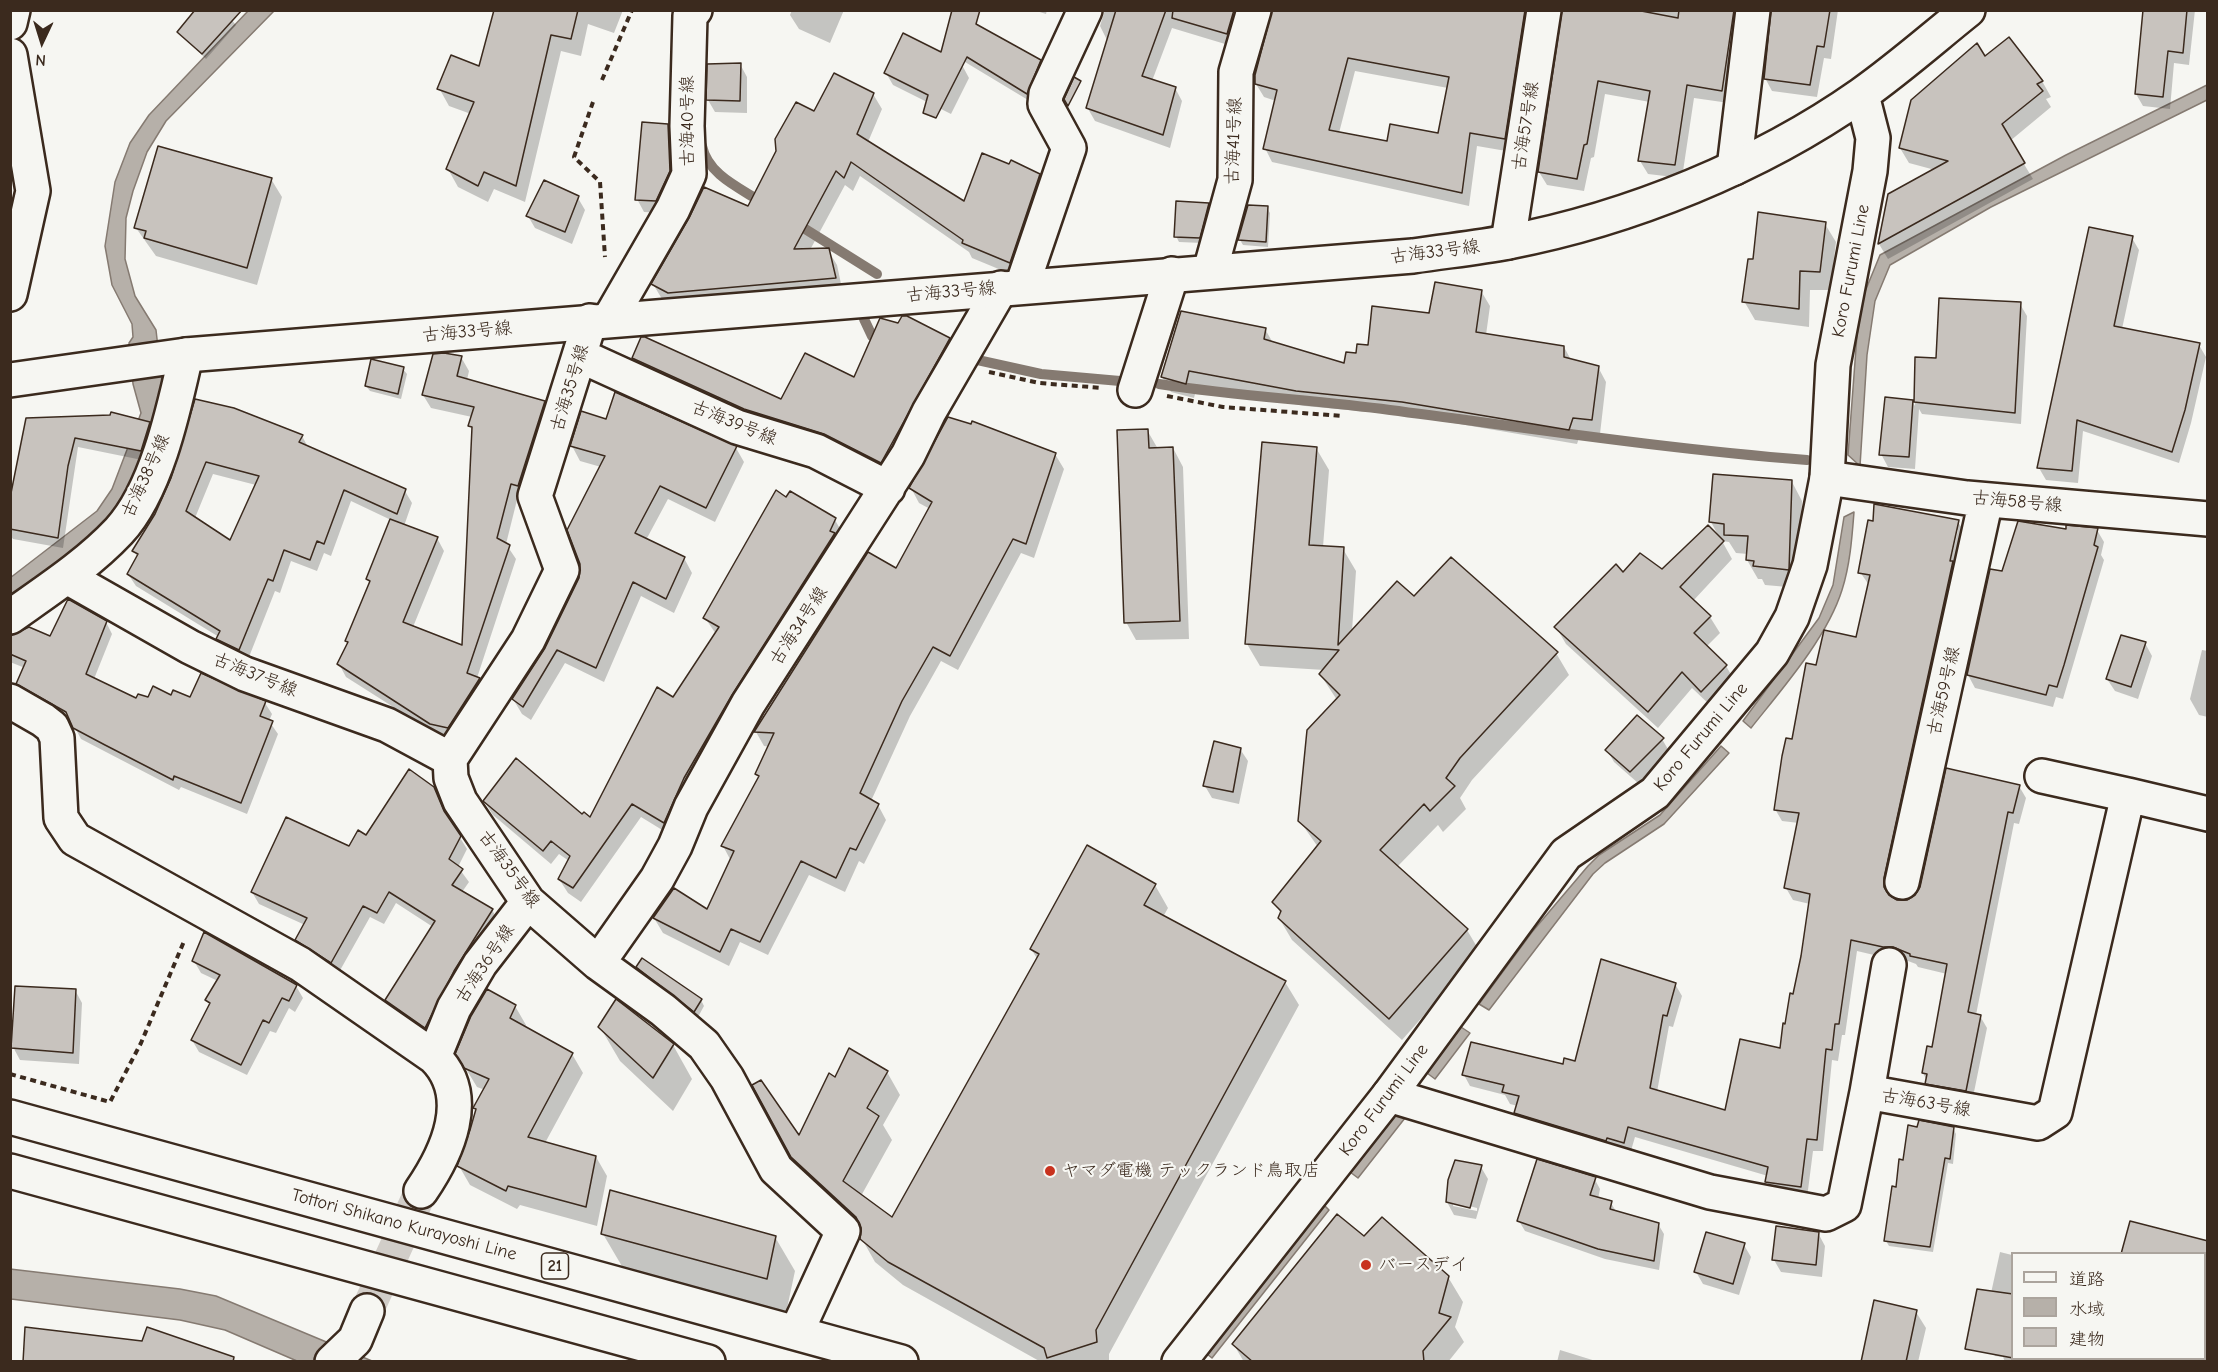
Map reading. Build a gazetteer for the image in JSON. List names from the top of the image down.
{
  "streets": {
    "street": [
      "古海40号線",
      "古海57号線",
      "古海41号線",
      "古海33号線",
      "Koro Furumi Line",
      "古海35号線",
      "古海39号線",
      "古海38号線",
      "古海58号線",
      "古海34号線",
      "古海37号線",
      "古海59号線",
      "古海36号線",
      "古海63号線",
      "Tottori Shikano Kurayoshi Line",
      "21"
    ]
  },
  "crossings": [
    ["古海40号線", "古海33号線"],
    ["古海40号線", "古海35号線"],
    ["古海57号線", "古海33号線"],
    ["古海41号線", "古海33号線"],
    ["古海33号線", "Koro Furumi Line"],
    ["古海33号線", "古海35号線"],
    ["古海33号線", "古海38号線"],
    ["古海33号線", "古海34号線"],
    ["Koro Furumi Line", "古海58号線"],
    ["Koro Furumi Line", "古海63号線"],
    ["古海35号線", "古海39号線"],
    ["古海35号線", "古海34号線"],
    ["古海35号線", "古海37号線"],
    ["古海35号線", "古海36号線"],
    ["古海35号線", "Tottori Shikano Kurayoshi Line"],
    ["古海39号線", "古海34号線"],
    ["古海38号線", "古海37号線"],
    ["古海58号線", "古海59号線"]
  ],
  "places": ["ヤマダ電機 テックランド鳥取店", "バースデイ"],
  "legend": ["道路", "水域", "建物"],
  "north": "bottom"
}
